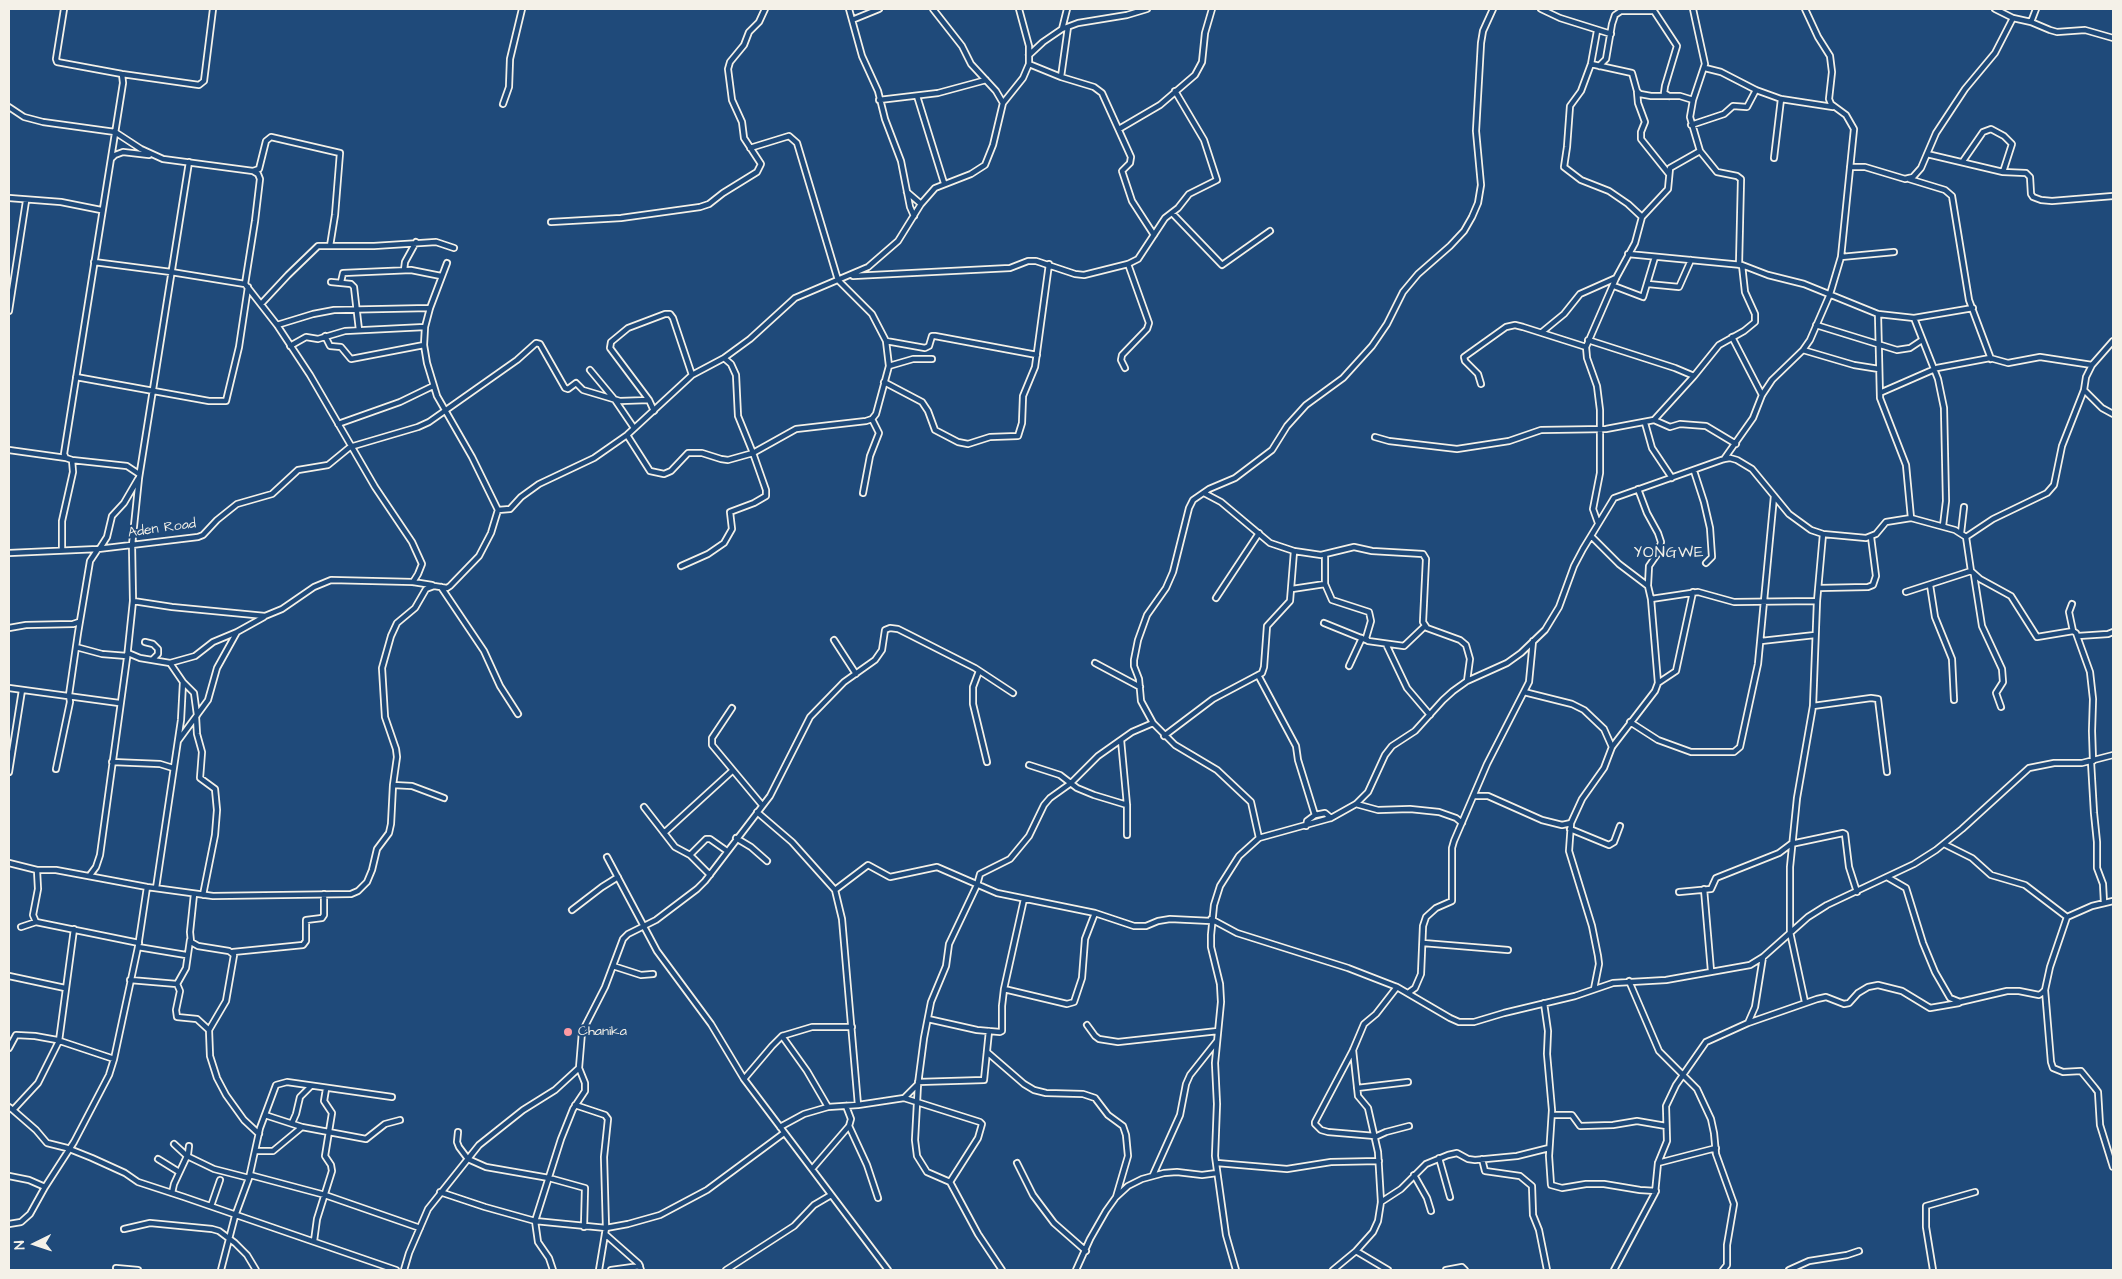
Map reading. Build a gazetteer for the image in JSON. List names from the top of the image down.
{
  "streets": {
    "street": ["Aden Road"]
  },
  "districts": ["YONGWE"],
  "places": ["Chanika"],
  "north": "left"
}
